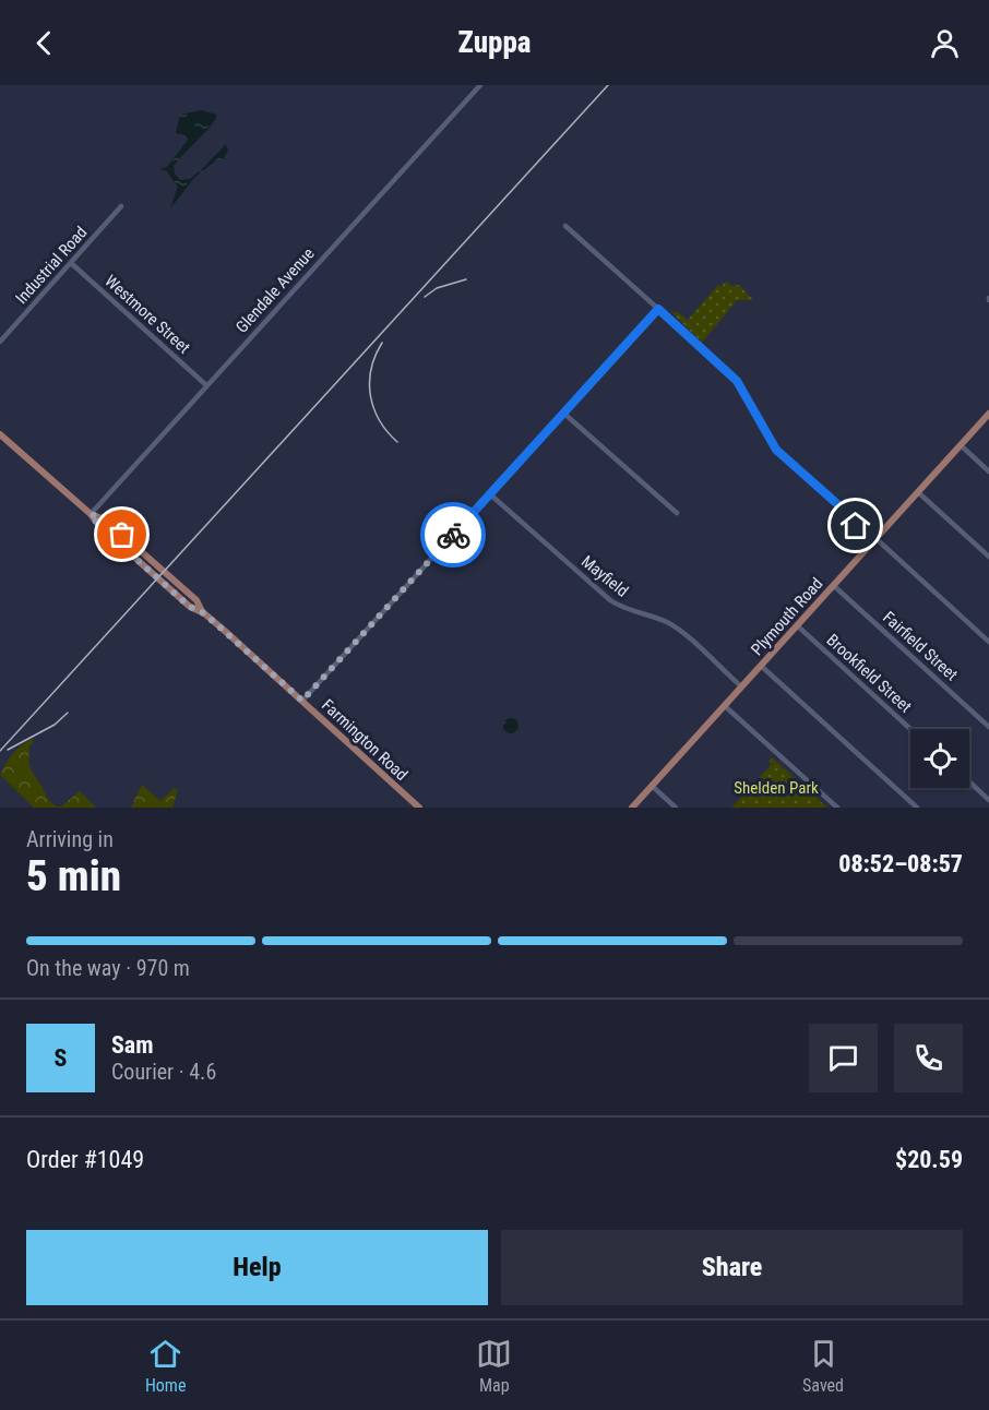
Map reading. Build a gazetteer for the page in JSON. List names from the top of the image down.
{
  "streets": {
    "main road": ["Plymouth Road", "Farmington Road"],
    "street": [
      "Industrial Road",
      "Glendale Avenue",
      "Westmore Street",
      "Mayfield",
      "Fairfield Street",
      "Brookfield Street"
    ]
  },
  "crossings": [
    ["Industrial Road", "Westmore Street"],
    ["Glendale Avenue", "Westmore Street"],
    ["Glendale Avenue", "Farmington Road"],
    ["Mayfield", "Plymouth Road"],
    ["Plymouth Road", "Fairfield Street"],
    ["Plymouth Road", "Brookfield Street"]
  ],
  "parks": ["Shelden Park"],
  "page": {
    "header": "Zuppa",
    "heading": ["5 min", "Arriving in", "08:52–08:57"],
    "panel": [
      "Sam",
      "Courier · 4.6",
      "Order #1049",
      "$20.59"
    ],
    "bar": "On the way · 970 m",
    "round": "S",
    "buttons": ["Help", "Share"],
    "tabs": ["Home", "Map", "Saved"]
  }
}
